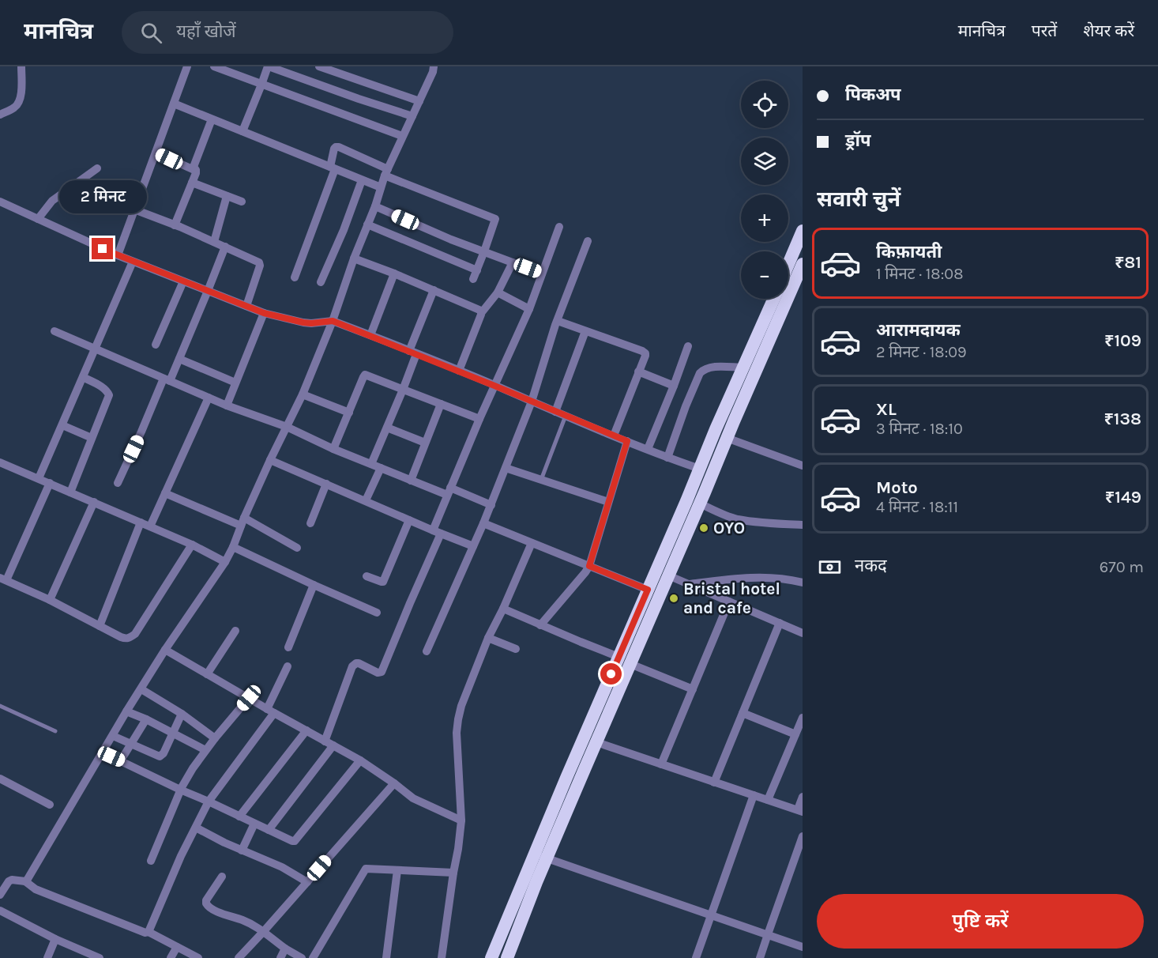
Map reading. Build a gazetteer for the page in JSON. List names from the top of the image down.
{
  "places": ["OYO", "Bristal hotel and cafe"],
  "page": {
    "header": "मानचित्र",
    "search": "यहाँ खोजें",
    "nav": ["मानचित्र", "परतें", "शेयर करें"],
    "banner": ["पिकअप", "ड्रॉप"],
    "map_buttons": ["+", "−"],
    "heading": "सवारी चुनें",
    "bubble": "2 मिनट",
    "list": [
      {
        "name": "किफ़ायती",
        "note": "1 मिनट · 18:08",
        "value": "₹81"
      },
      {
        "name": "आरामदायक",
        "note": "2 मिनट · 18:09",
        "value": "₹109"
      },
      {
        "name": "XL",
        "note": "3 मिनट · 18:10",
        "value": "₹138"
      },
      {
        "name": "Moto",
        "note": "4 मिनट · 18:11",
        "value": "₹149"
      }
    ],
    "pay": ["नकद", "670 m"],
    "buttons": "पुष्टि करें"
  }
}
